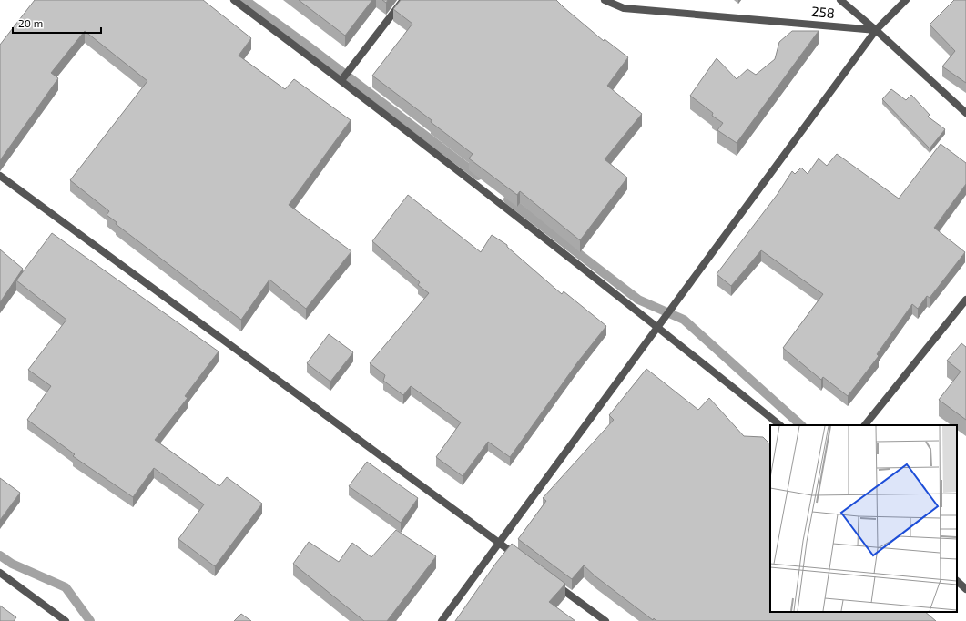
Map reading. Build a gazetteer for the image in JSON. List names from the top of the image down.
{
  "streets": {
    "street": ["258"]
  },
  "scale_bar": "20 m"
}
